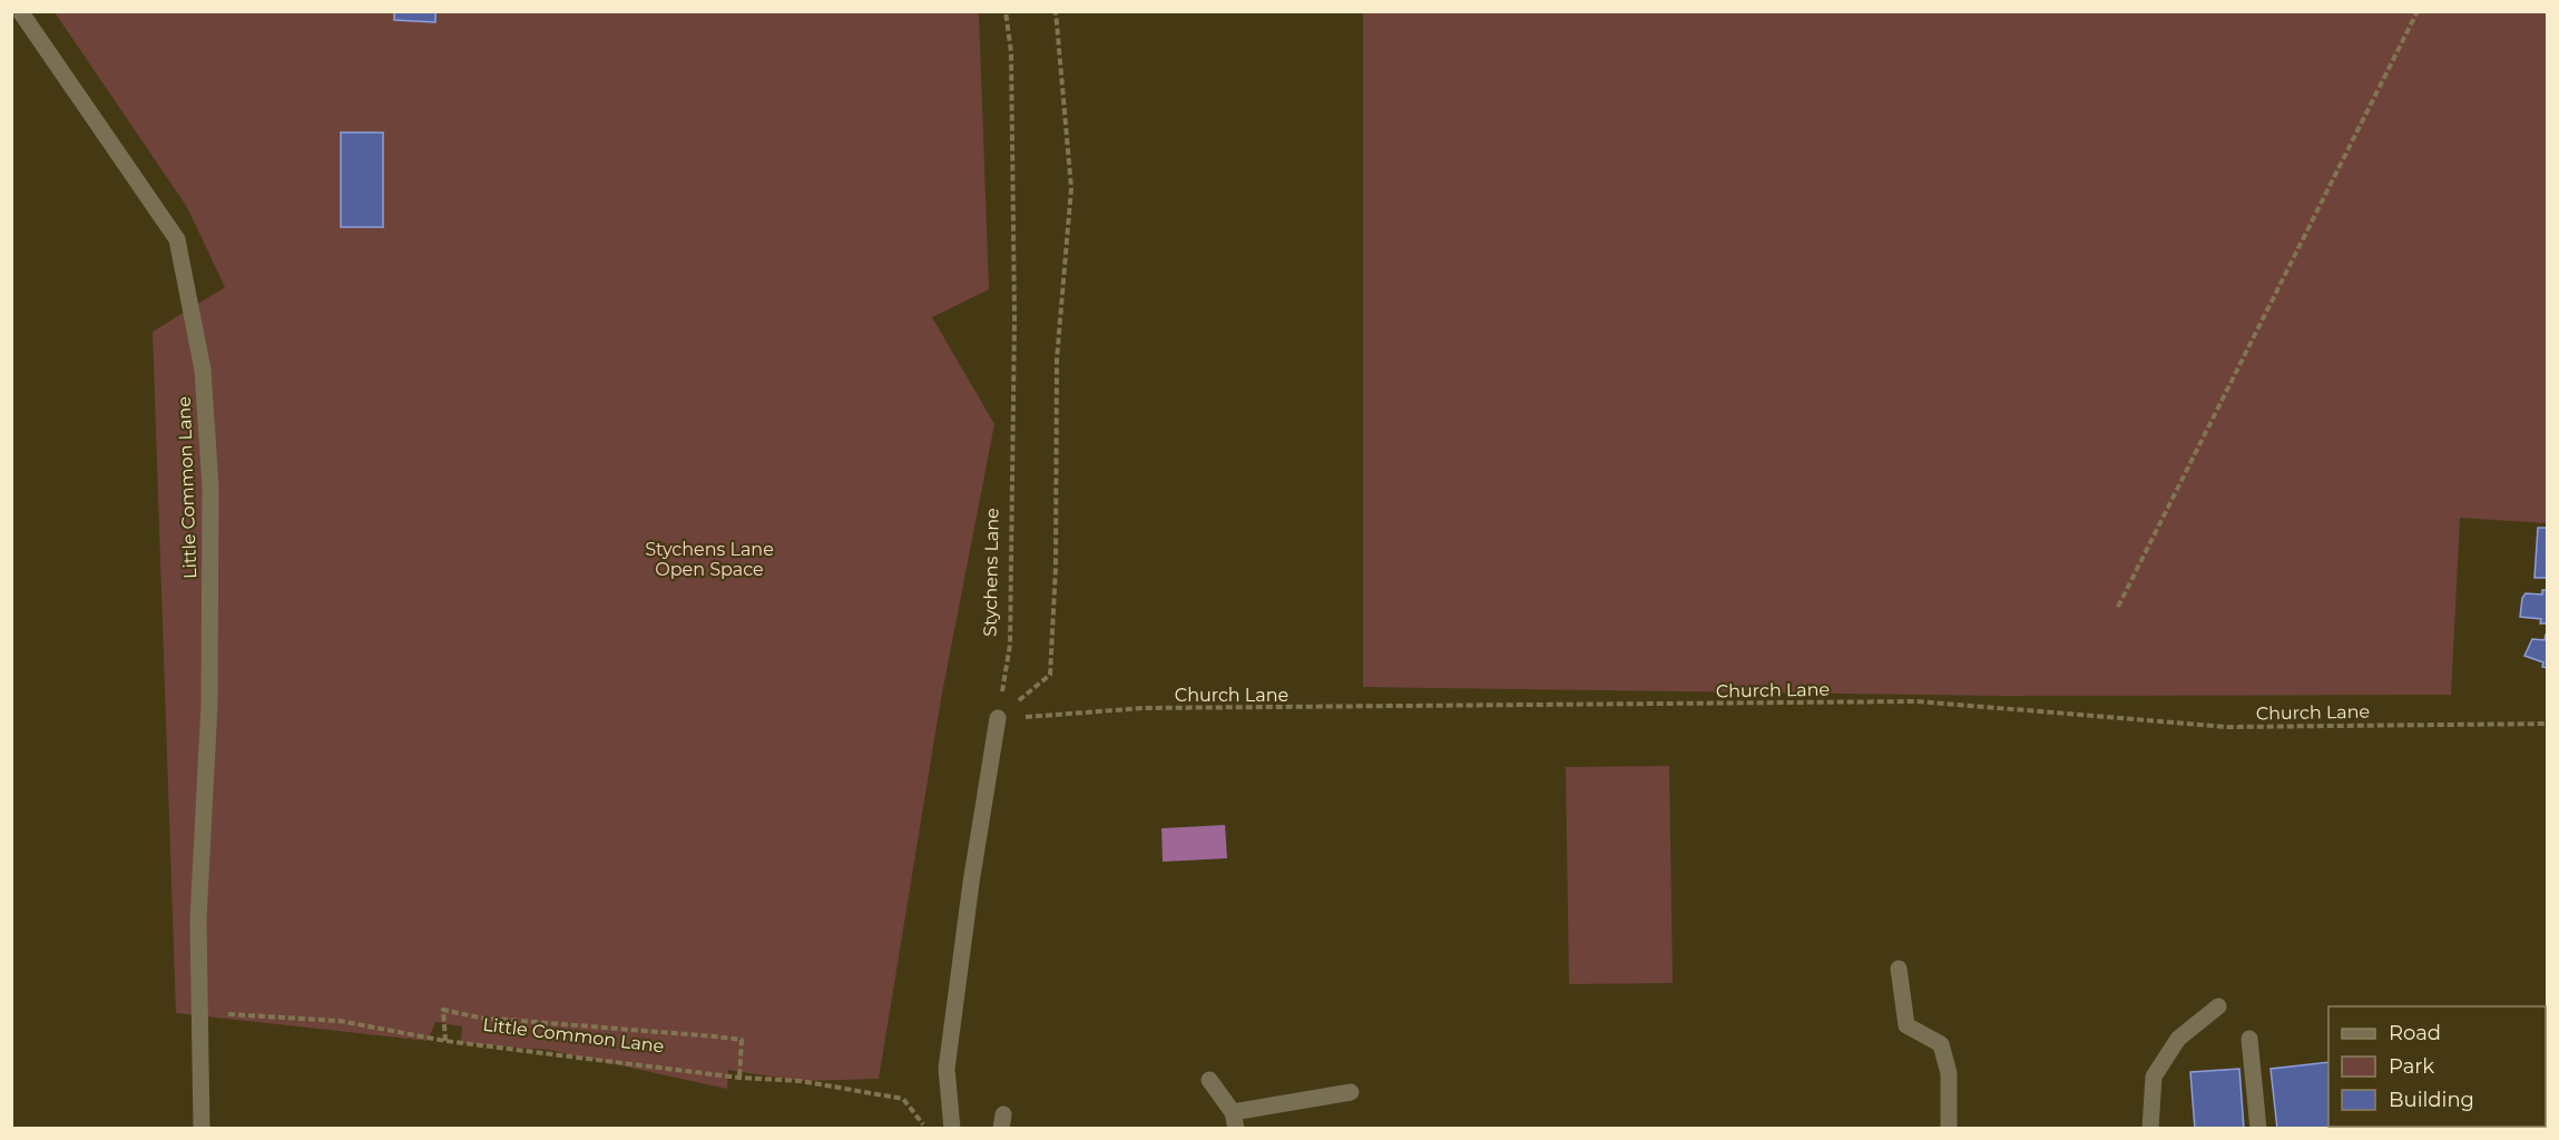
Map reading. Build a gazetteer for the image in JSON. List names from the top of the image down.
{
  "streets": {
    "street": ["Little Common Lane"],
    "path": ["Stychens Lane", "Church Lane"]
  },
  "crossings": [
    ["Stychens Lane", "Church Lane"]
  ],
  "parks": ["Stychens Lane Open Space"],
  "legend": ["Road", "Park", "Building"]
}
